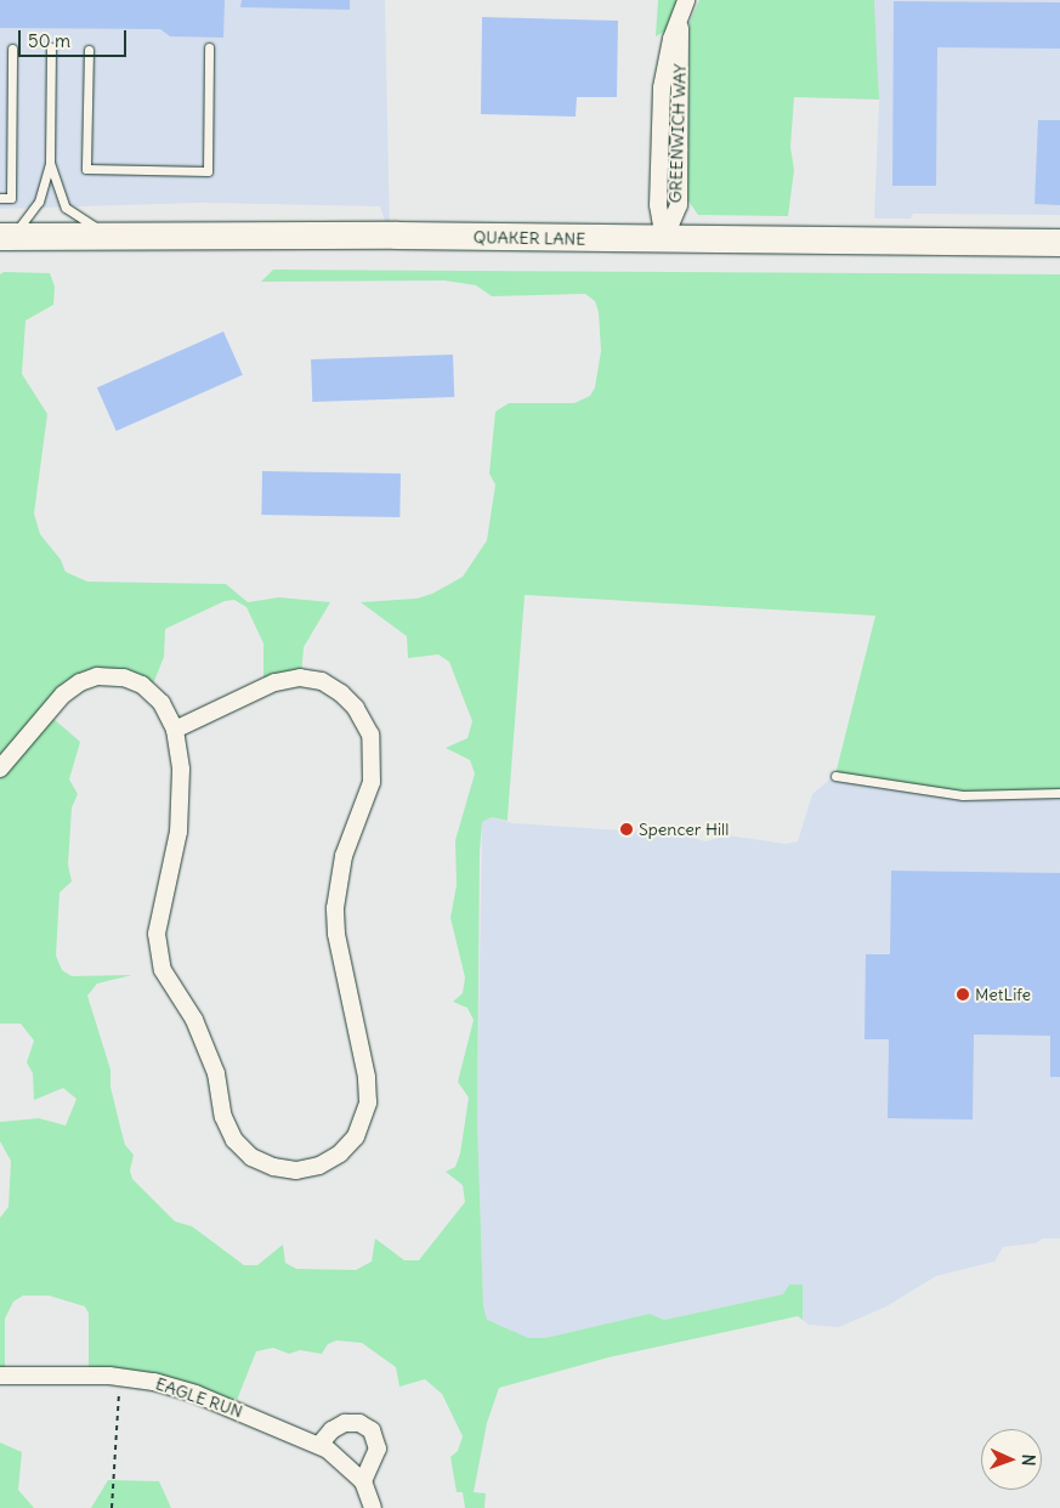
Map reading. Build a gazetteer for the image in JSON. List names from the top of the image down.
{
  "streets": {
    "main road": ["QUAKER LANE"],
    "street": ["GREENWICH WAY", "EAGLE RUN"]
  },
  "crossings": [
    ["GREENWICH WAY", "QUAKER LANE"]
  ],
  "places": ["Spencer Hill", "MetLife"],
  "scale_bar": "50 m",
  "north": "right"
}
